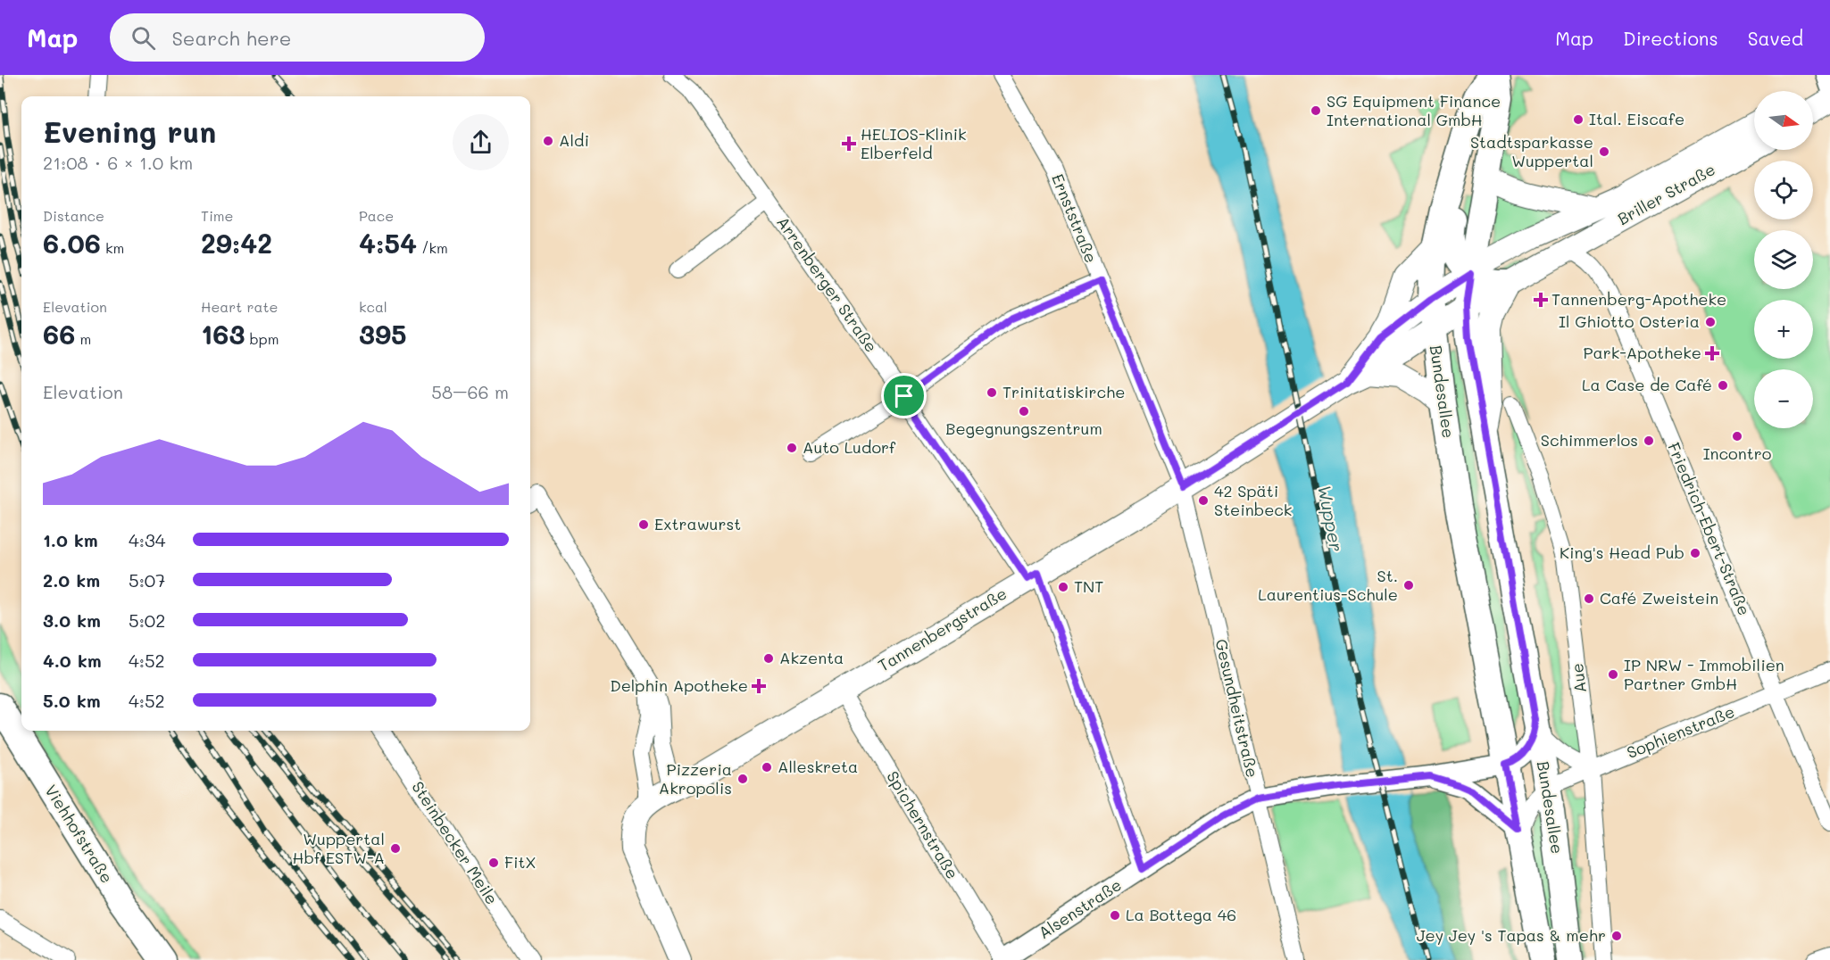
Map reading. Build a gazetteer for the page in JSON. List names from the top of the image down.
{
  "streets": {
    "main road": [
      "Briller Straße",
      "Bundesallee",
      "Tannenbergstraße",
      "Viehhofstraße"
    ],
    "street": [
      "Ernststraße",
      "Arrenberger Straße",
      "Friedrich-Ebert-Straße",
      "Aue",
      "Gesundheitstraße",
      "Sophienstraße",
      "Spichernstraße",
      "Steinbecker Meile",
      "Alsenstraße"
    ]
  },
  "crossings": [
    ["Briller Straße", "Bundesallee"],
    ["Briller Straße", "Friedrich-Ebert-Straße"],
    ["Briller Straße", "Tannenbergstraße"],
    ["Ernststraße", "Tannenbergstraße"],
    ["Ernststraße", "Gesundheitstraße"],
    ["Arrenberger Straße", "Tannenbergstraße"],
    ["Arrenberger Straße", "Alsenstraße"],
    ["Bundesallee", "Sophienstraße"],
    ["Bundesallee", "Alsenstraße"],
    ["Friedrich-Ebert-Straße", "Sophienstraße"],
    ["Tannenbergstraße", "Gesundheitstraße"],
    ["Tannenbergstraße", "Spichernstraße"],
    ["Aue", "Sophienstraße"],
    ["Gesundheitstraße", "Alsenstraße"],
    ["Sophienstraße", "Alsenstraße"],
    ["Spichernstraße", "Alsenstraße"]
  ],
  "water": ["Wupper"],
  "places": {
    "other": [
      "SG Equipment Finance International GmbH",
      "Ital. Eiscafe",
      "Aldi",
      "Stadtsparkasse Wuppertal",
      "Il Ghiotto Osteria",
      "La Case de Café",
      "Trinitatiskirche",
      "Begegnungszentrum",
      "Incontro",
      "Schimmerlos",
      "Auto Ludorf",
      "42 Späti Steinbeck",
      "Extrawurst",
      "King's Head Pub",
      "St. Laurentius-Schule",
      "TNT",
      "Café Zweistein",
      "Akzenta",
      "IP NRW - Immobilien Partner GmbH",
      "Alleskreta",
      "Pizzeria Akropolis",
      "Wuppertal Hbf ESTW-A",
      "FitX",
      "La Bottega 46",
      "Jey Jey 's Tapas & mehr"
    ],
    "health": [
      "HELIOS-Klinik Elberfeld",
      "Tannenberg-Apotheke",
      "Park-Apotheke",
      "Delphin Apotheke"
    ]
  },
  "north": "right",
  "page": {
    "header": "Map",
    "search": "Search here",
    "nav": ["Map", "Directions", "Saved"],
    "map_buttons": ["+", "−"],
    "heading": ["Evening run", "21:08 · 6 × 1.0 km"],
    "stats": [
      ["Distance", "6.06 km"],
      ["Time", "29:42"],
      ["Pace", "4:54 /km"],
      ["Elevation", "66 m"],
      ["Heart rate", "163 bpm"],
      ["kcal", "395"]
    ],
    "chart": ["Elevation", "58–66 m"],
    "list": [
      {
        "name": "1.0 km",
        "note": "4:34"
      },
      {
        "name": "2.0 km",
        "note": "5:07"
      },
      {
        "name": "3.0 km",
        "note": "5:02"
      },
      {
        "name": "4.0 km",
        "note": "4:52"
      },
      {
        "name": "5.0 km",
        "note": "4:52"
      }
    ]
  }
}
